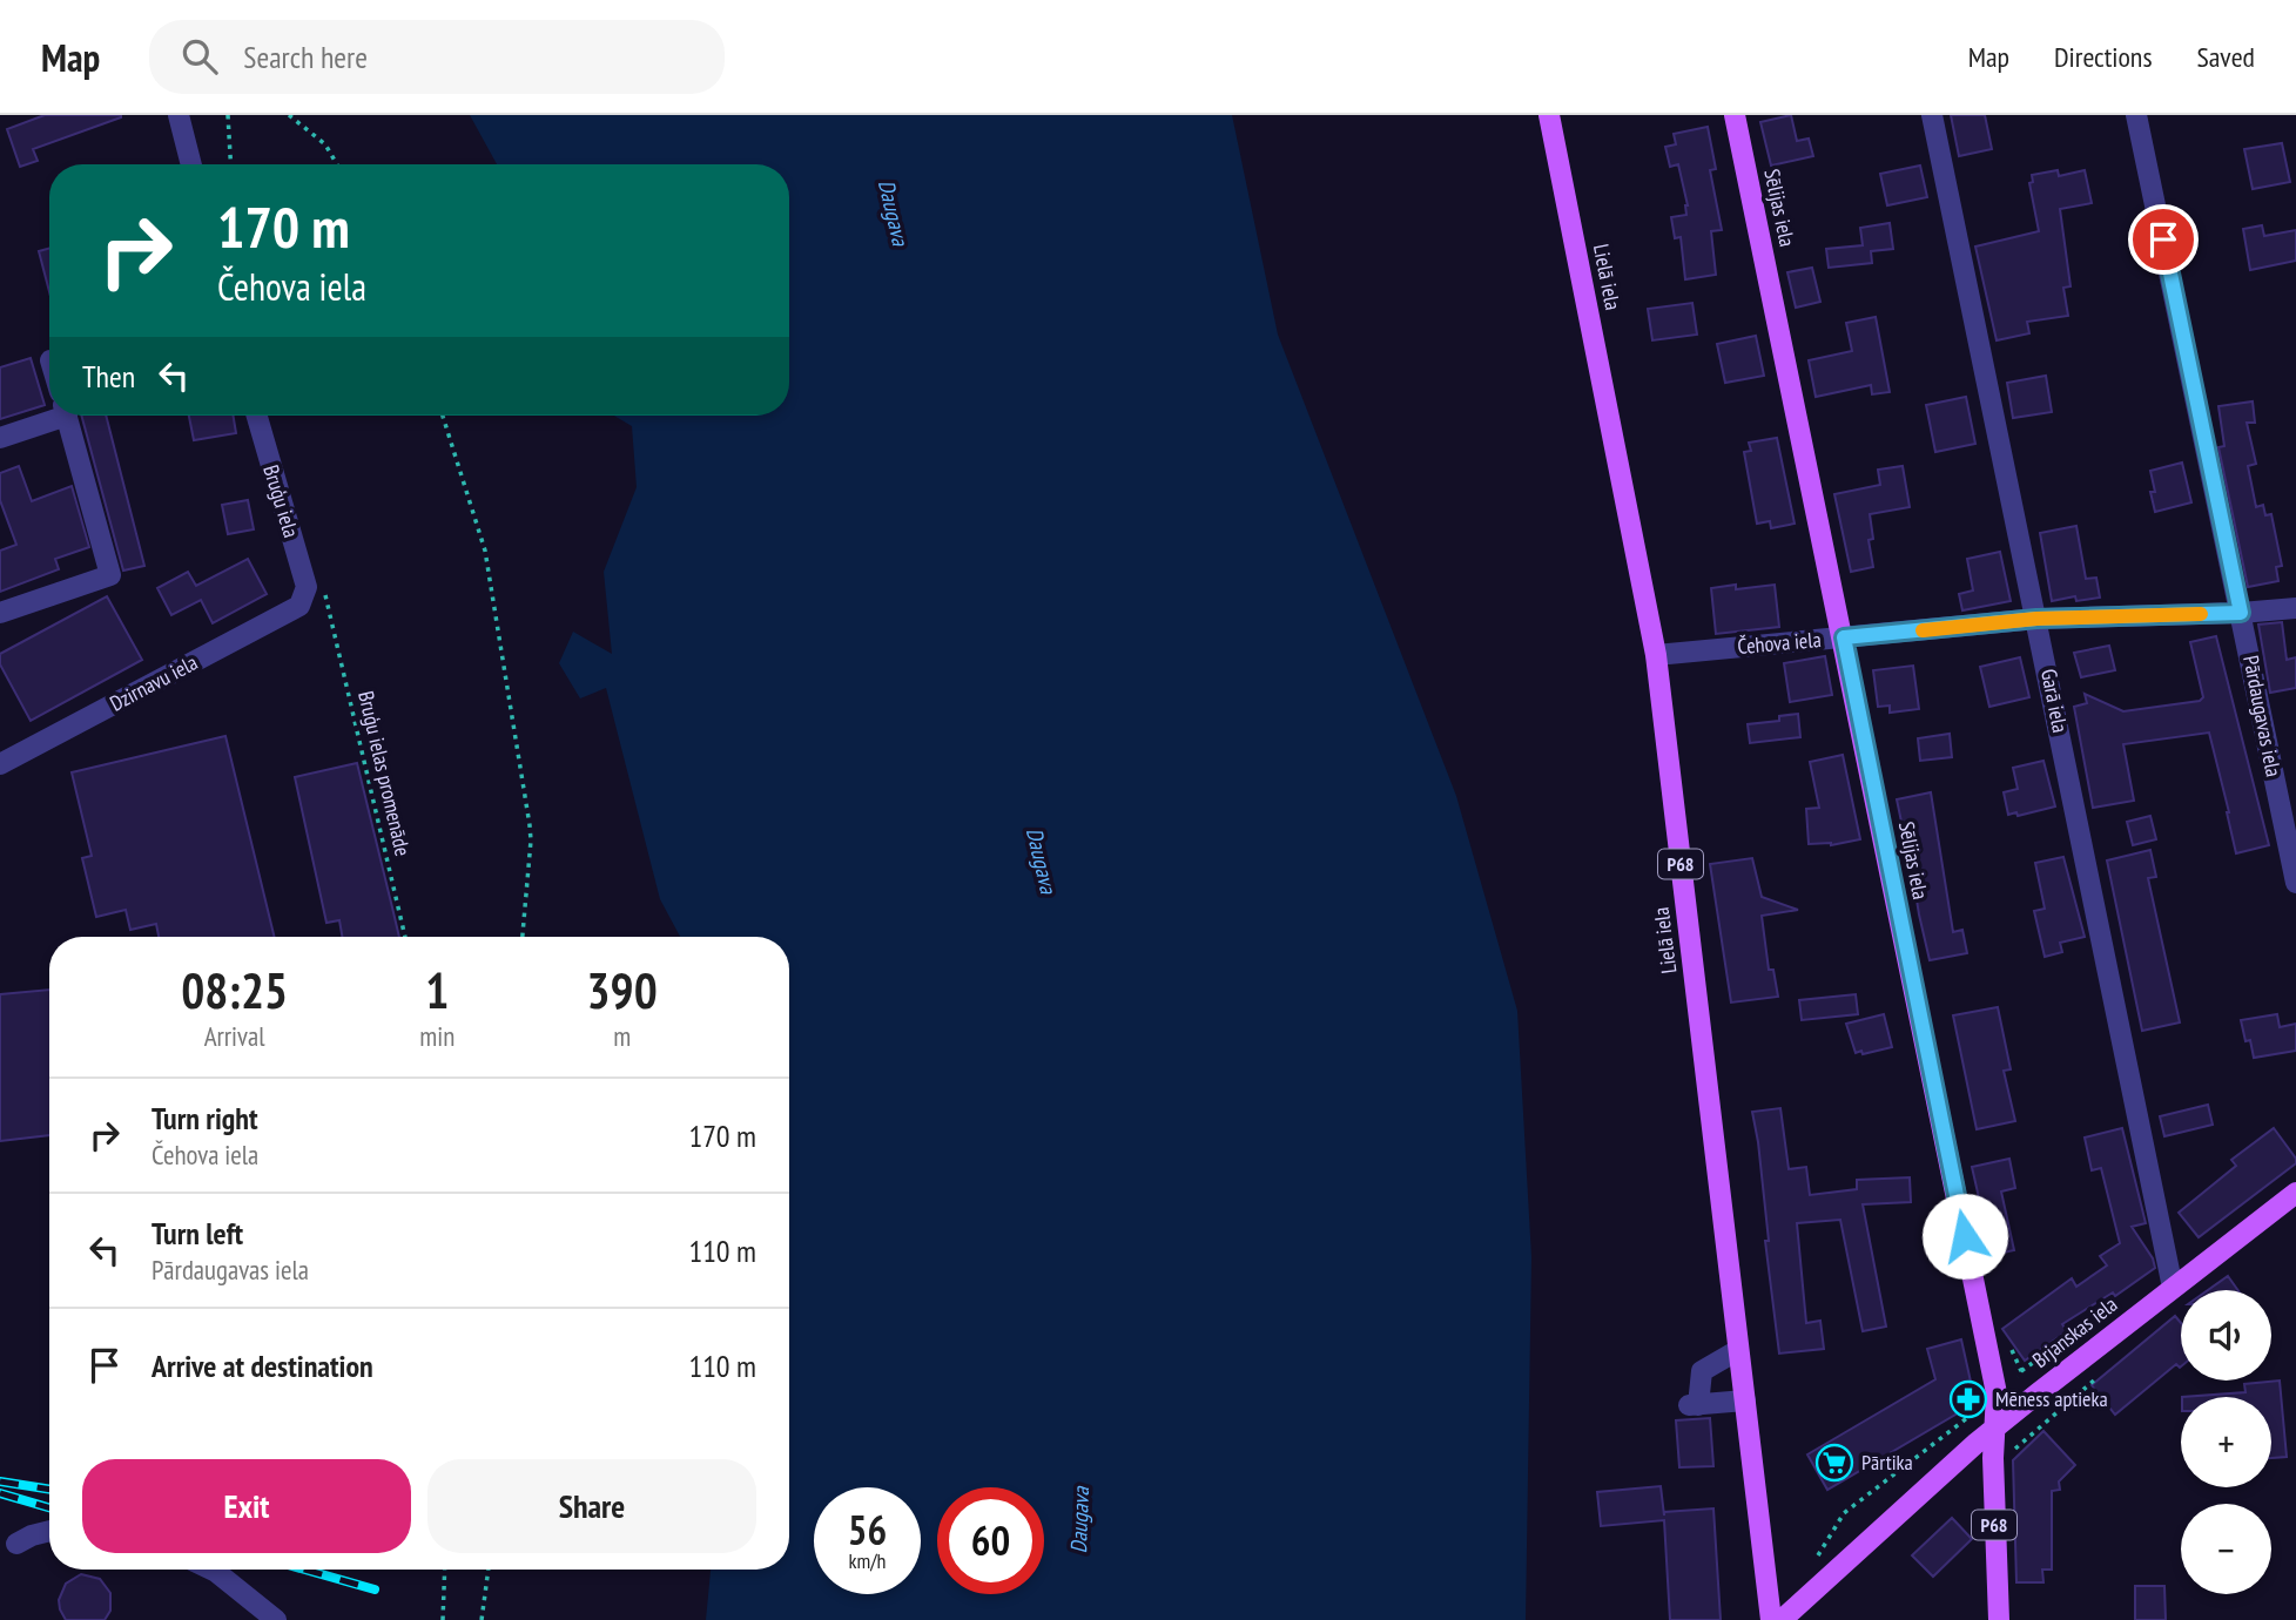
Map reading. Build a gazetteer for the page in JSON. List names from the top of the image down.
{
  "streets": {
    "main road": [
      "Sēlijas iela",
      "Lielā iela",
      "P68",
      "Brjanskas iela"
    ],
    "street": [
      "Bruģu iela",
      "Čehova iela",
      "Dzirnavu iela",
      "Garā iela",
      "Pārdaugavas iela"
    ],
    "path": ["Bruģu ielas promenāde"]
  },
  "crossings": [
    ["Sēlijas iela", "Čehova iela"],
    ["Sēlijas iela", "Brjanskas iela"],
    ["Lielā iela", "Čehova iela"],
    ["Bruģu iela", "Dzirnavu iela"],
    ["Čehova iela", "Garā iela"],
    ["Čehova iela", "Pārdaugavas iela"],
    ["Garā iela", "Brjanskas iela"]
  ],
  "water": ["Daugava"],
  "places": {
    "pharmacy": ["Mēness aptieka"],
    "supermarket": ["Pārtika"]
  },
  "page": {
    "header": "Map",
    "search": "Search here",
    "nav": ["Map", "Directions", "Saved"],
    "turn": ["170 m", "Čehova iela"],
    "then": "Then",
    "eta": [
      "08:25",
      "Arrival",
      "1",
      "min",
      "390",
      "m"
    ],
    "list": [
      {
        "name": "Turn right",
        "note": "Čehova iela",
        "value": "170 m"
      },
      {
        "name": "Turn left",
        "note": "Pārdaugavas iela",
        "value": "110 m"
      },
      {
        "name": "Arrive at destination",
        "value": "110 m"
      }
    ],
    "map_buttons": ["+", "−"],
    "buttons": ["Exit", "Share"],
    "speed": "56 km/h",
    "limit": "60"
  }
}
